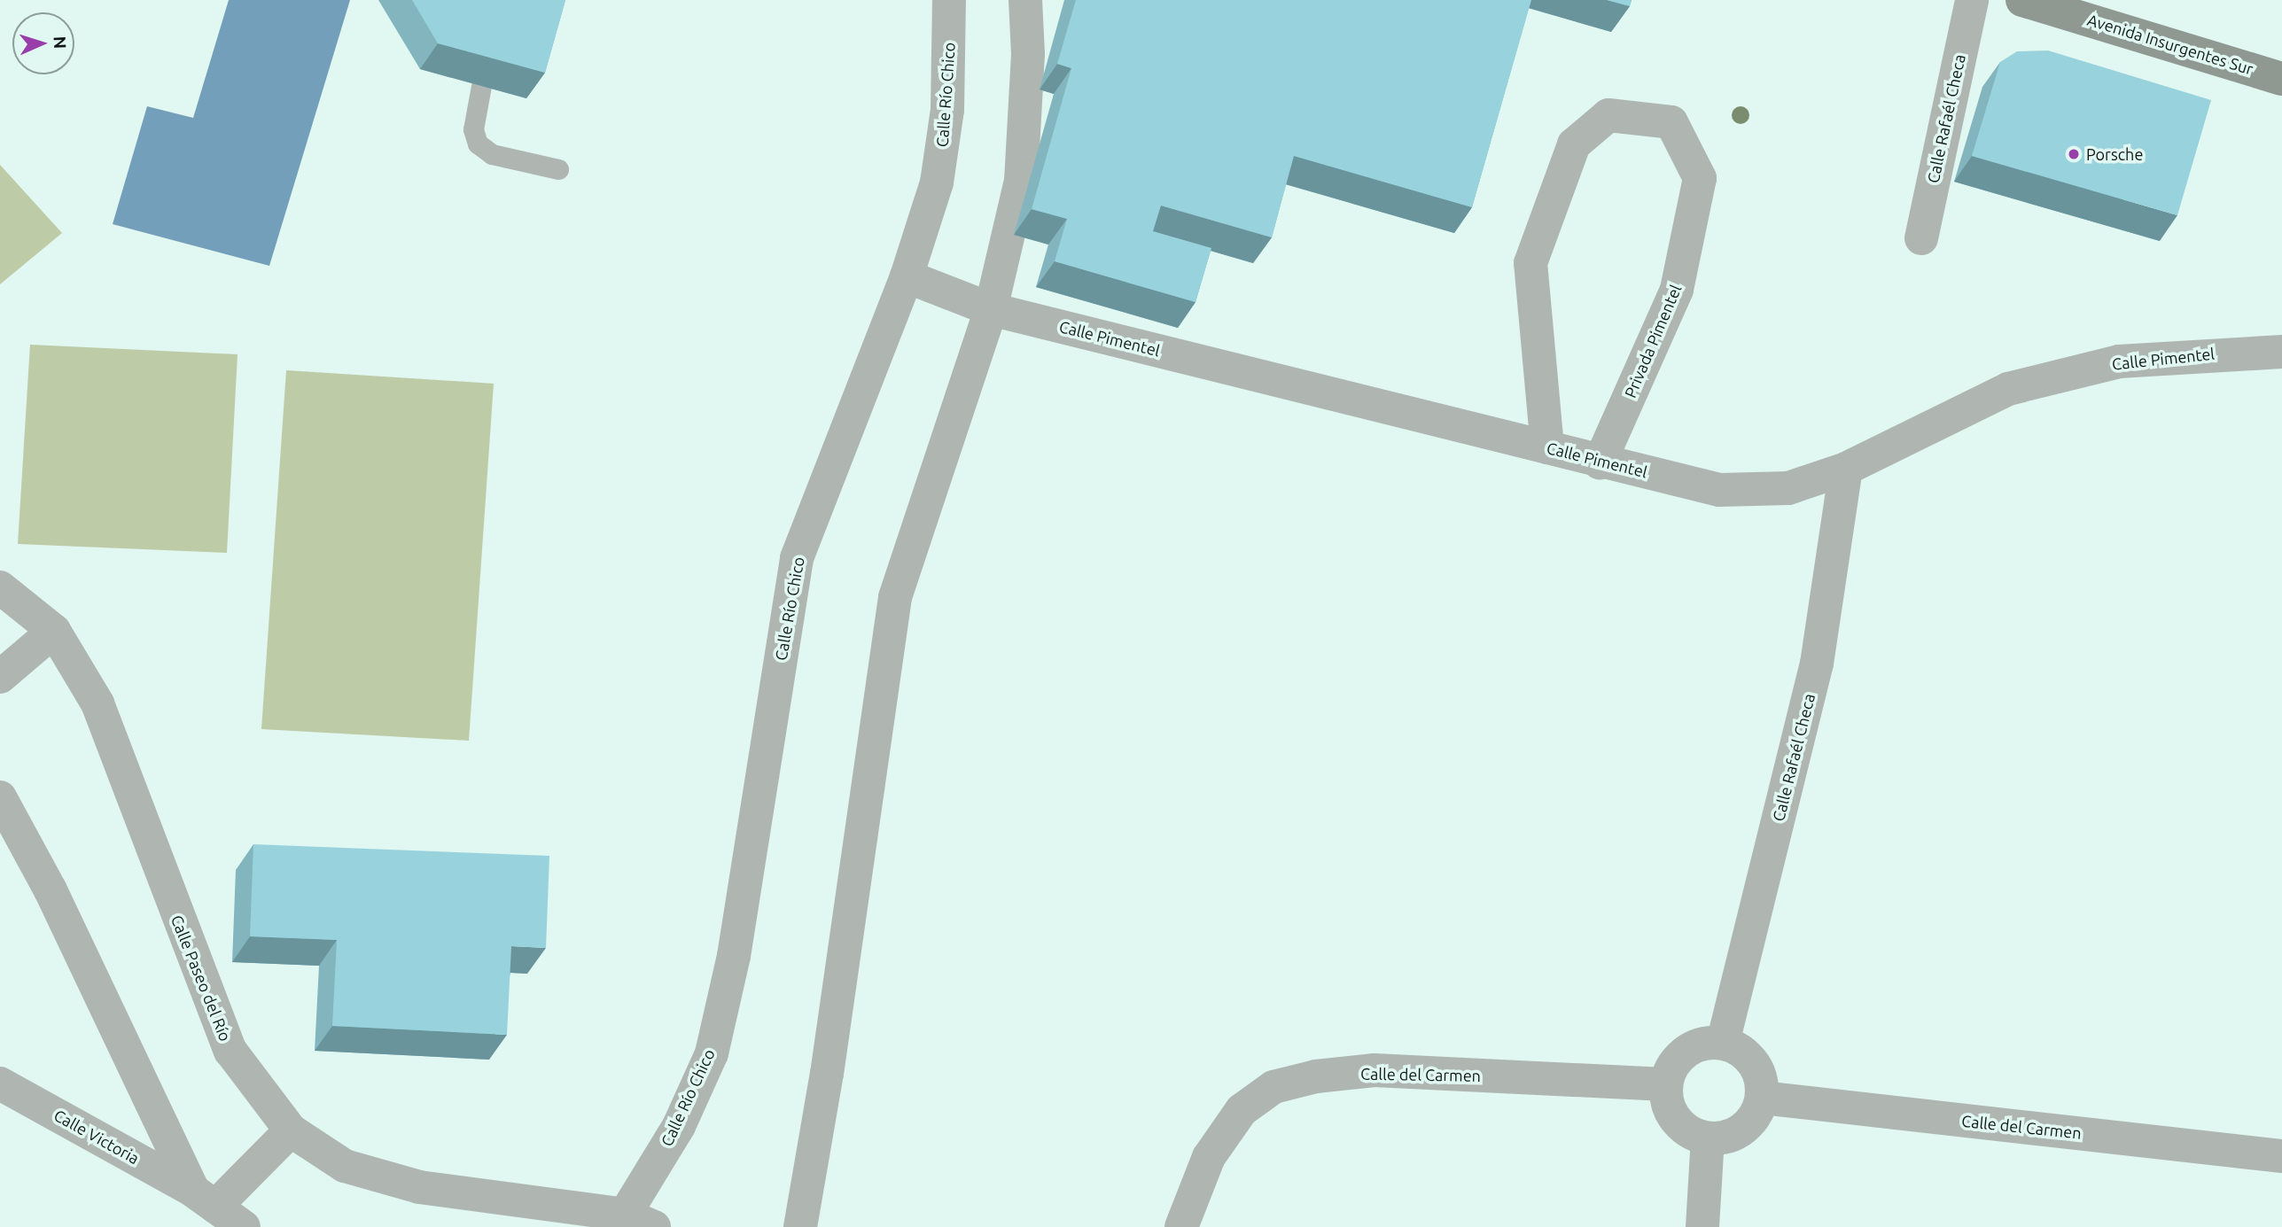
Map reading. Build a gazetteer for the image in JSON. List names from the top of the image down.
{
  "streets": {
    "main road": ["Avenida Insurgentes Sur"],
    "street": [
      "Calle Río Chico",
      "Calle Rafaél Checa",
      "Calle Pimentel",
      "Privada Pimentel",
      "Calle Paseo del Río",
      "Calle del Carmen",
      "Calle Victoria"
    ]
  },
  "crossings": [
    ["Calle Río Chico", "Calle Pimentel"],
    ["Calle Río Chico", "Calle Paseo del Río"],
    ["Calle Rafaél Checa", "Calle Pimentel"],
    ["Calle Rafaél Checa", "Calle del Carmen"],
    ["Calle Pimentel", "Privada Pimentel"]
  ],
  "places": ["Porsche"],
  "north": "right"
}
